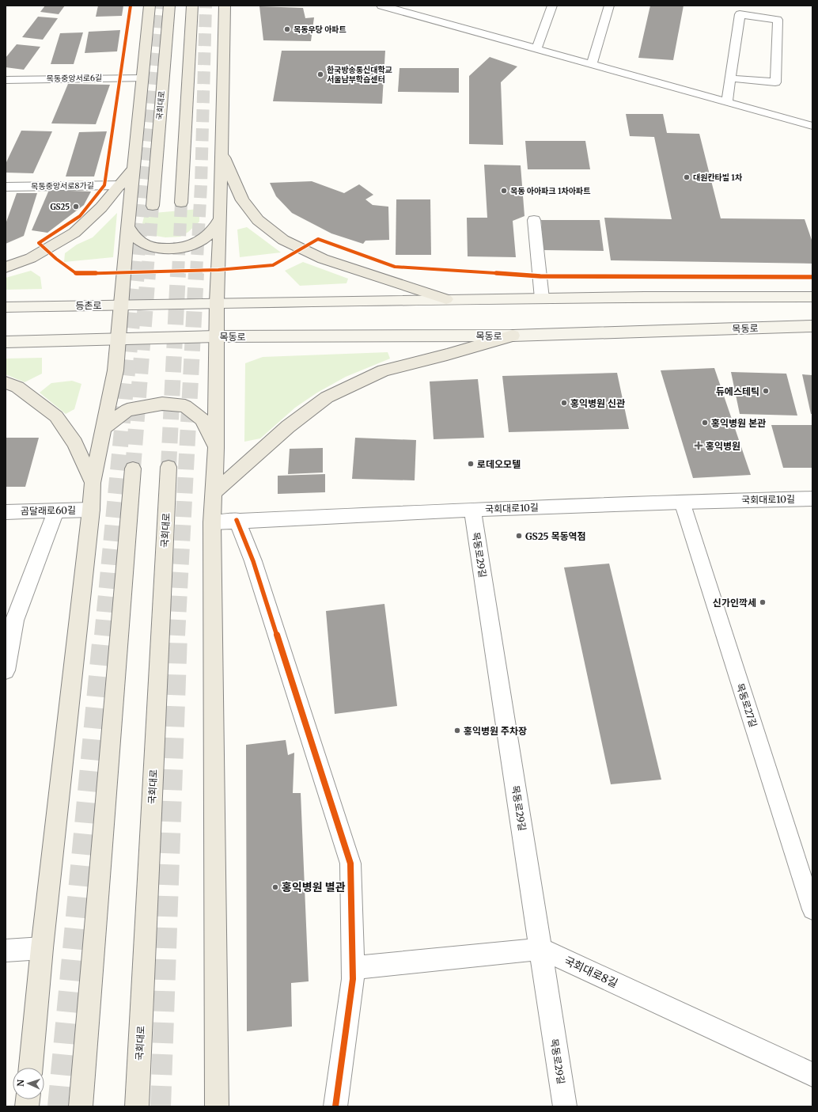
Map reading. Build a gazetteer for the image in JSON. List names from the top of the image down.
{
  "streets": {
    "main road": ["국회대로", "등촌로", "목동로"],
    "street": [
      "목동중앙서로6길",
      "목동중앙서로8가길",
      "국회대로10길",
      "곰달래로60길",
      "목동로29길",
      "국회대로8길"
    ],
    "lane": ["목동로27길"]
  },
  "crossings": [
    ["국회대로10길", "목동로29길"],
    ["국회대로10길", "목동로27길"],
    ["목동로29길", "국회대로8길"]
  ],
  "places": {
    "other": [
      "목동우당 아파트",
      "한국방송통신대학교 서울남부학습센터",
      "대원칸타빌 1차",
      "목동 아아파크 1차아파트",
      "GS25",
      "듀에스테틱",
      "홍익병원 신관",
      "홍익병원 본관",
      "로데오모텔",
      "GS25 목동역점",
      "신가인깍세",
      "홍익병원 주차장",
      "홍익병원 별관"
    ],
    "health": ["홍익병원"]
  },
  "north": "left"
}
